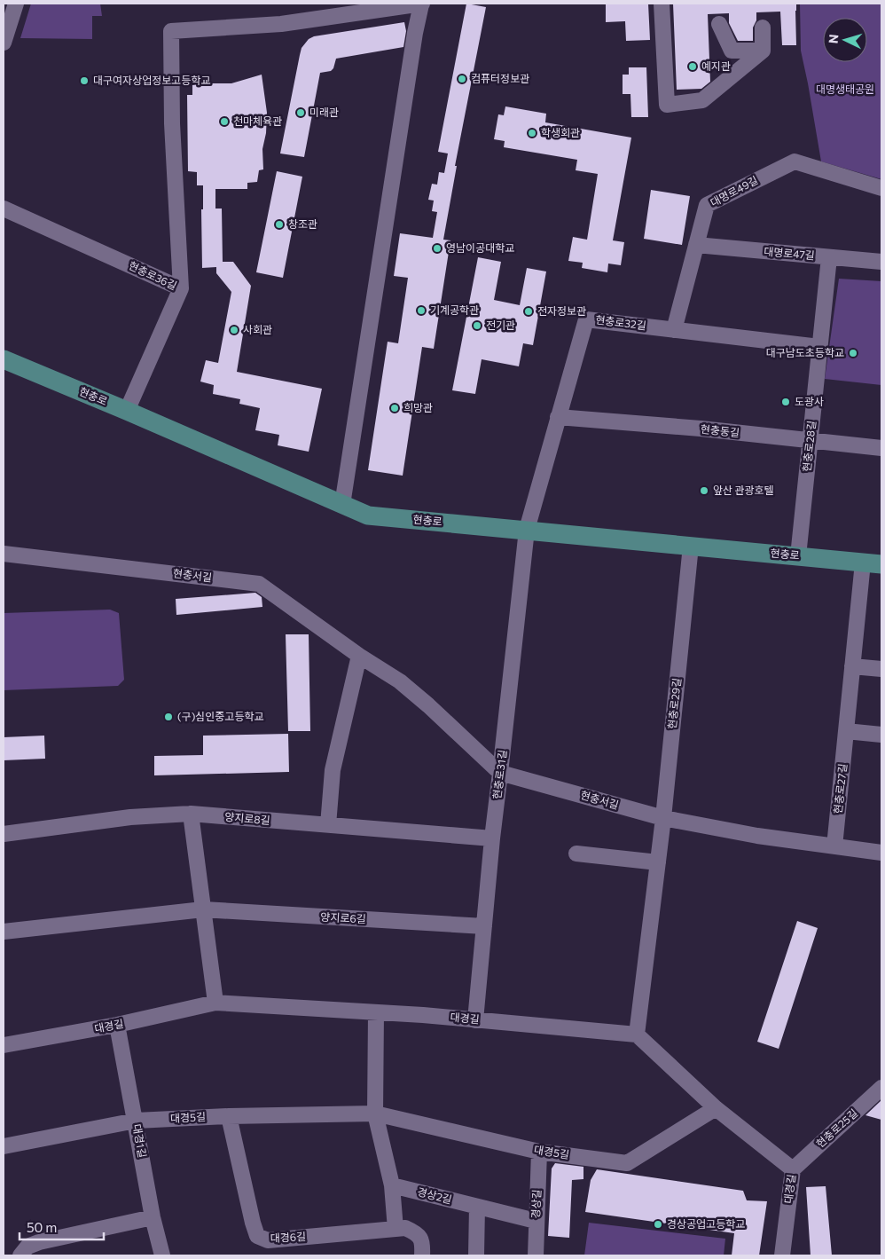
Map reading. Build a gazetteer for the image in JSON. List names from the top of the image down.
{
  "streets": {
    "main road": ["현충로"],
    "street": [
      "대명로49길",
      "대명로47길",
      "현충로36길",
      "현충로32길",
      "현충동길",
      "현충로28길",
      "현충서길",
      "현충로29길",
      "현충로31길",
      "현충로27길",
      "양지로8길",
      "양지로6길",
      "대경길",
      "대경5길",
      "현충로25길",
      "대경1길",
      "경상2길",
      "경상길",
      "대경6길"
    ]
  },
  "crossings": [
    ["대명로49길", "대명로47길"],
    ["대명로49길", "현충로32길"],
    ["대명로47길", "현충로28길"],
    ["현충로36길", "현충로"],
    ["현충로32길", "현충로"],
    ["현충로32길", "현충동길"],
    ["현충로32길", "현충로28길"],
    ["현충로32길", "현충로31길"],
    ["현충로", "현충로28길"],
    ["현충로", "현충로29길"],
    ["현충로", "현충로31길"],
    ["현충로", "현충로27길"],
    ["현충동길", "현충로28길"],
    ["현충서길", "현충로29길"],
    ["현충서길", "현충로31길"],
    ["현충서길", "현충로27길"],
    ["현충로29길", "대경길"],
    ["현충로31길", "양지로8길"],
    ["현충로31길", "양지로6길"],
    ["현충로31길", "대경길"],
    ["대경길", "대경5길"],
    ["대경길", "현충로25길"],
    ["대경길", "대경1길"],
    ["대경5길", "대경1길"],
    ["대경5길", "경상길"],
    ["대경5길", "대경6길"],
    ["경상2길", "경상길"]
  ],
  "parks": ["대명생태공원"],
  "places": [
    "예지관",
    "컴퓨터정보관",
    "대구여자상업정보고등학교",
    "미래관",
    "천마체육관",
    "학생회관",
    "창조관",
    "영남이공대학교",
    "기계공학관",
    "전자정보관",
    "전기관",
    "사회관",
    "대구남도초등학교",
    "도광사",
    "희망관",
    "앞산 관광호텔",
    "(구)심인중고등학교",
    "경상공업고등학교"
  ],
  "scale_bar": "50 m",
  "north": "left"
}
